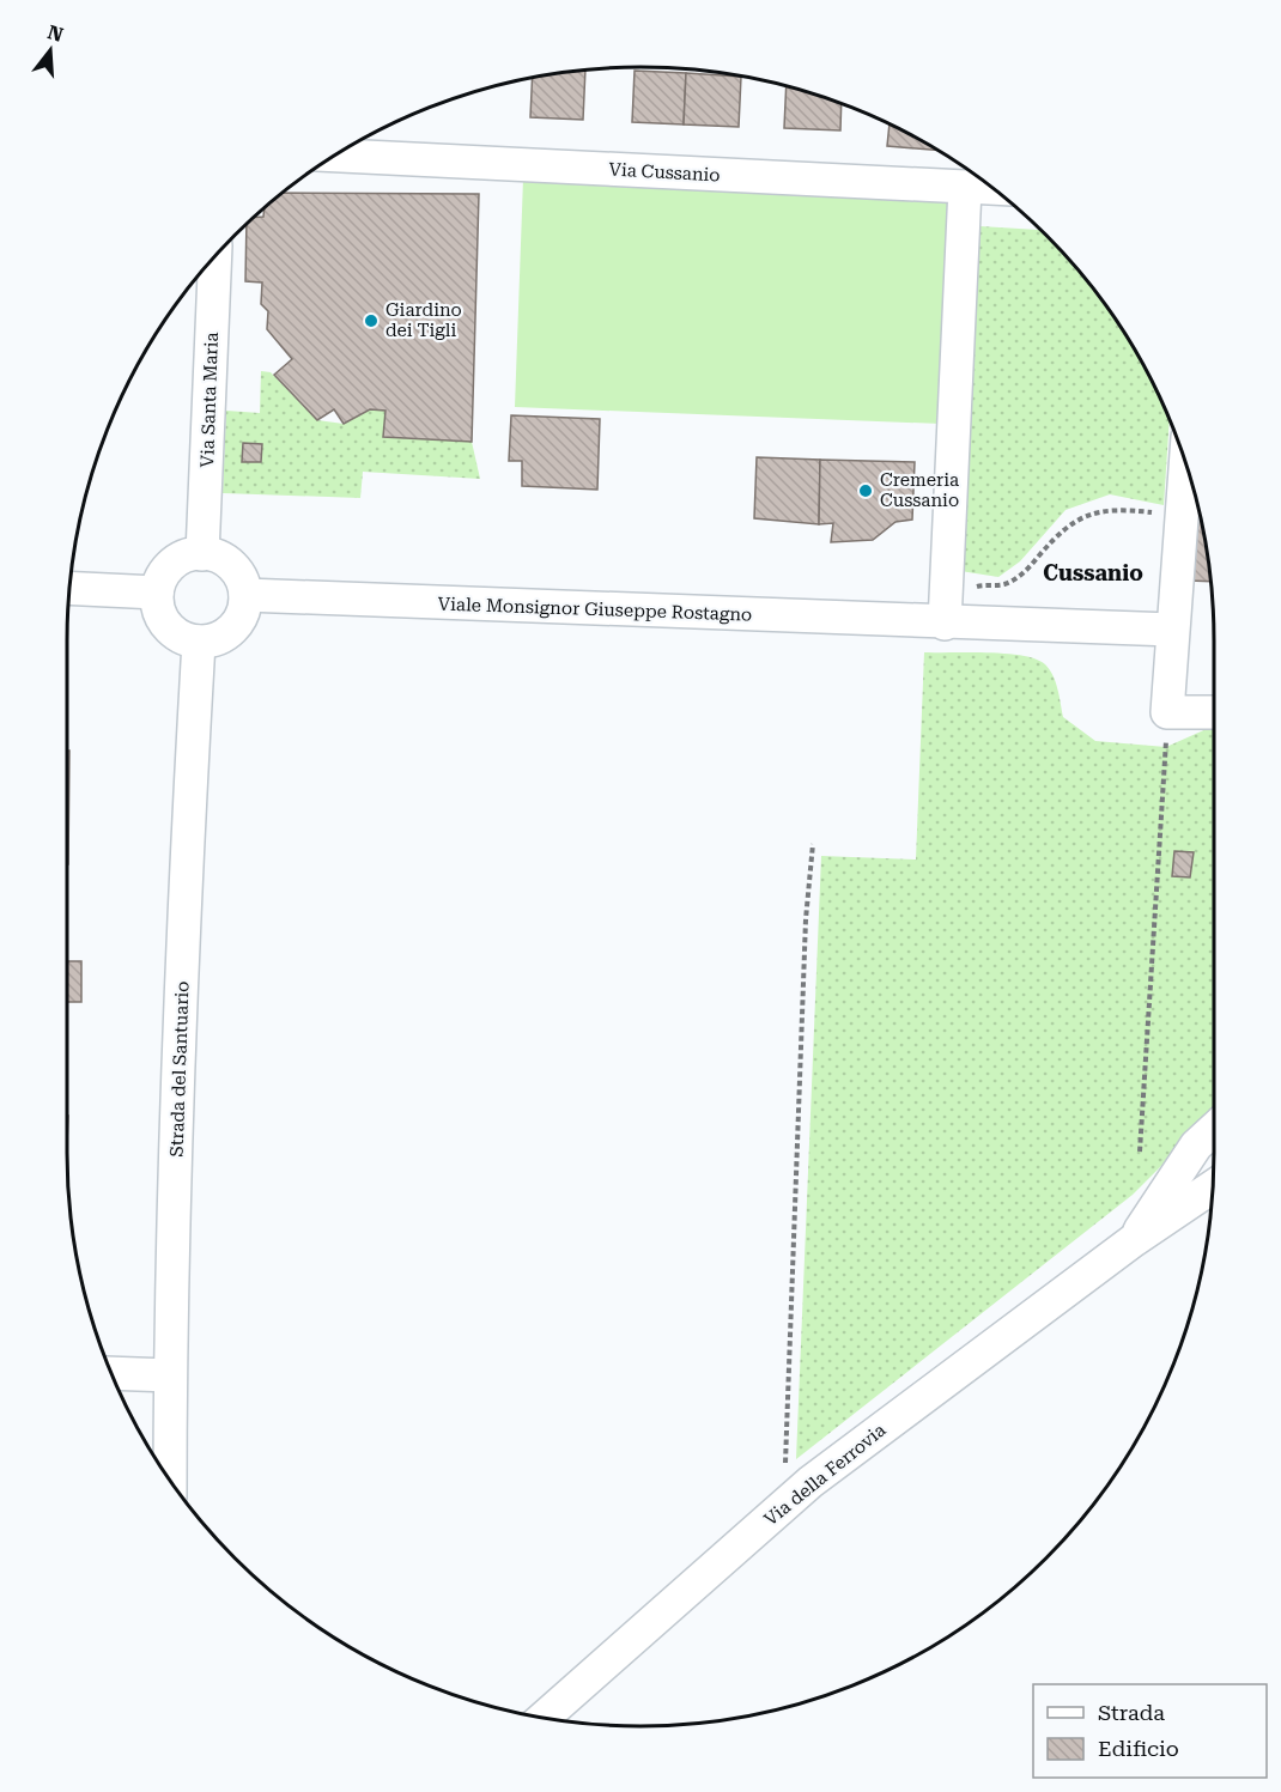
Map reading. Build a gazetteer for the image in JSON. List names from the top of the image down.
{
  "streets": {
    "street": [
      "Via Cussanio",
      "Via Santa Maria",
      "Viale Monsignor Giuseppe Rostagno",
      "Strada del Santuario",
      "Via della Ferrovia"
    ]
  },
  "crossings": [
    ["Via Santa Maria", "Viale Monsignor Giuseppe Rostagno"],
    ["Via Santa Maria", "Strada del Santuario"],
    ["Viale Monsignor Giuseppe Rostagno", "Strada del Santuario"]
  ],
  "districts": ["Cussanio"],
  "places": ["Giardino dei Tigli", "Cremeria Cussanio"],
  "legend": ["Strada", "Edificio"],
  "north": "top"
}
